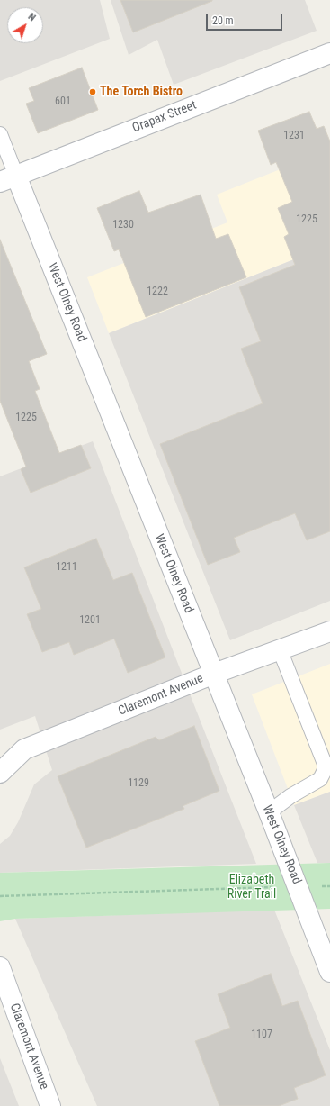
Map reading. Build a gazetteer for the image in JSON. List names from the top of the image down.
{
  "streets": {
    "street": ["Orapax Street", "West Olney Road", "Claremont Avenue"]
  },
  "crossings": [
    ["Orapax Street", "West Olney Road"],
    ["West Olney Road", "Claremont Avenue"]
  ],
  "parks": ["Elizabeth River Trail"],
  "places": ["The Torch Bistro"],
  "house_numbers": [
    "601",
    "1231",
    "1225",
    "1230",
    "1222",
    "1225",
    "1211",
    "1201",
    "1129",
    "1107"
  ],
  "scale_bar": "20 m",
  "north": "top right"
}
